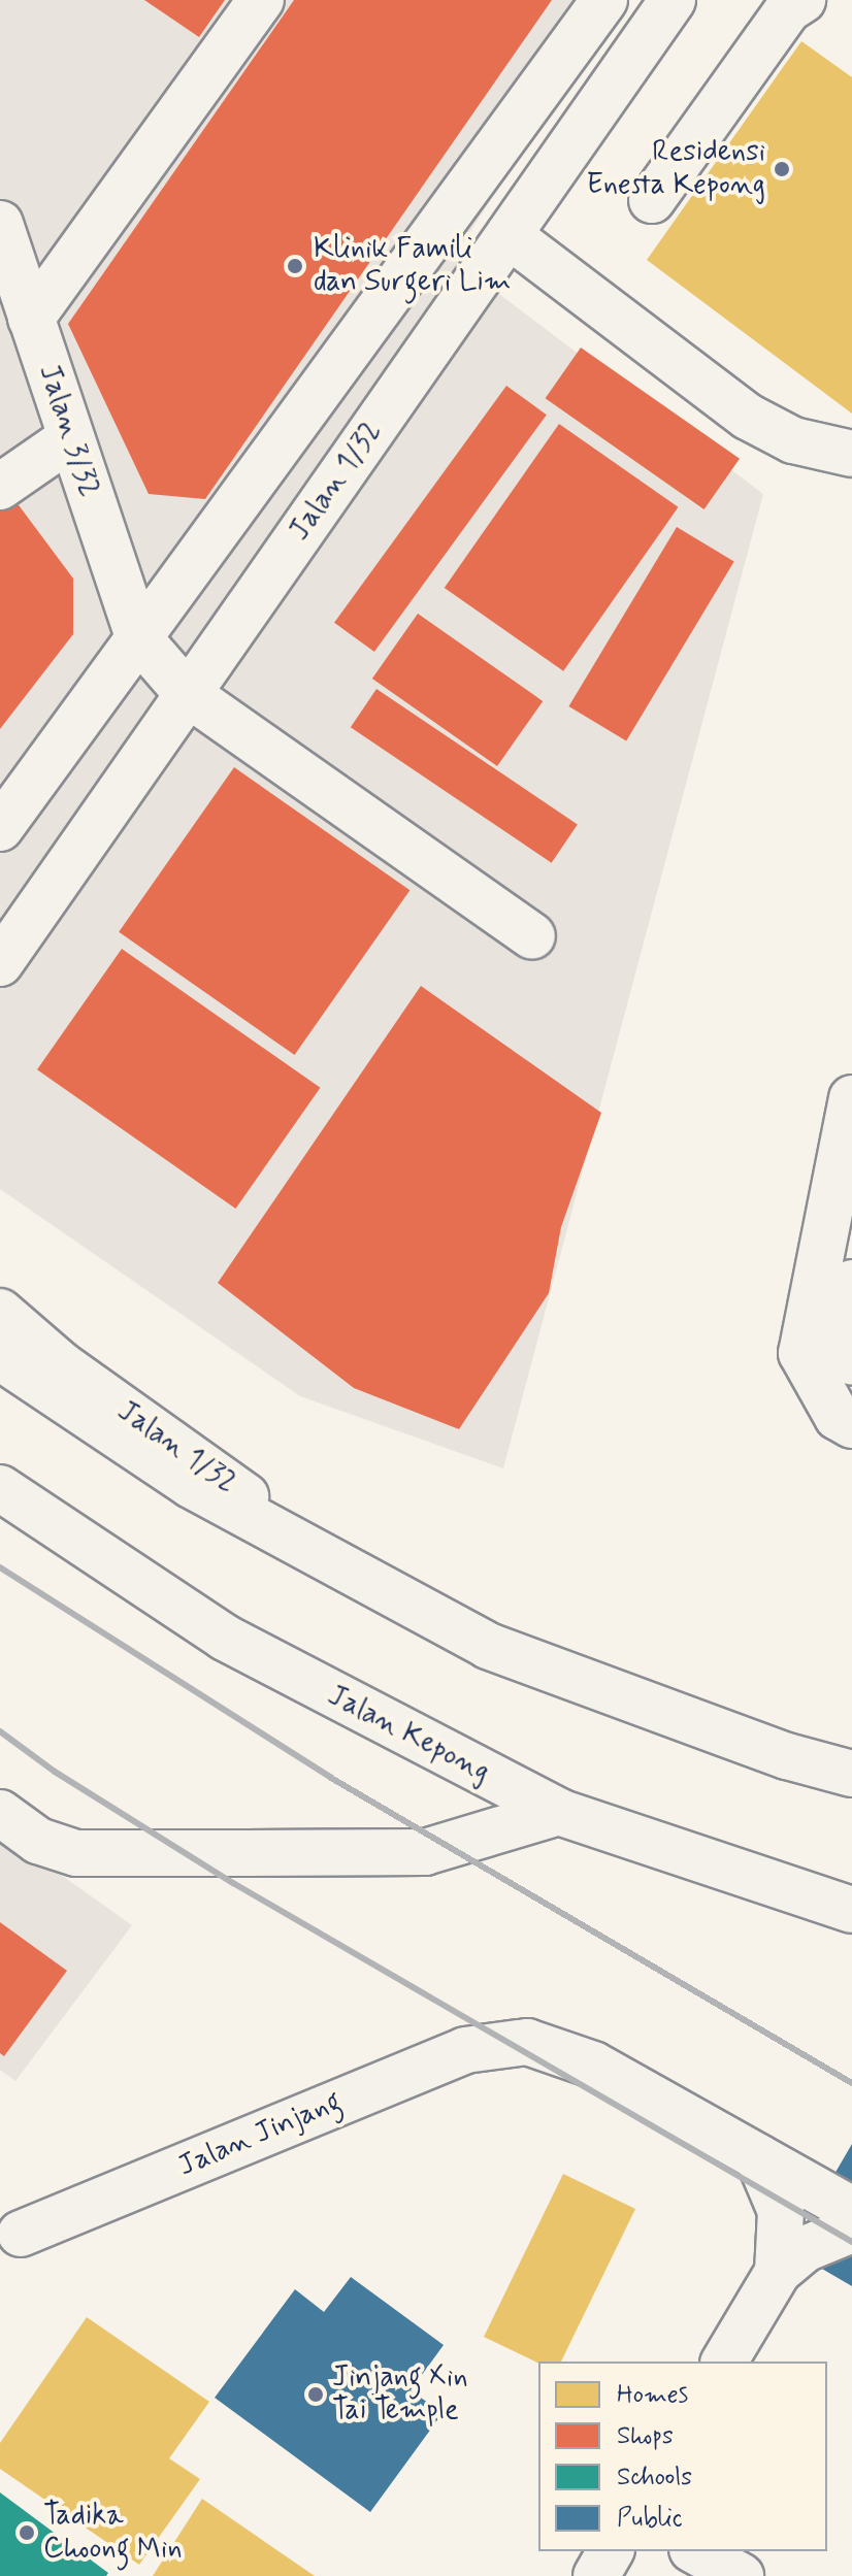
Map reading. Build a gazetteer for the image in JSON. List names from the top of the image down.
{
  "streets": {
    "street": [
      "Jalan 3/32",
      "Jalan 1/32",
      "Jalan Kepong",
      "Jalan Jinjang"
    ]
  },
  "places": [
    "Residensi Enesta Kepong",
    "Klinik Famili dan Surgeri Lim",
    "Jinjang Xin Tai Temple",
    "Tadika Choong Min"
  ],
  "legend": [
    "Homes",
    "Shops",
    "Schools",
    "Public"
  ]
}
